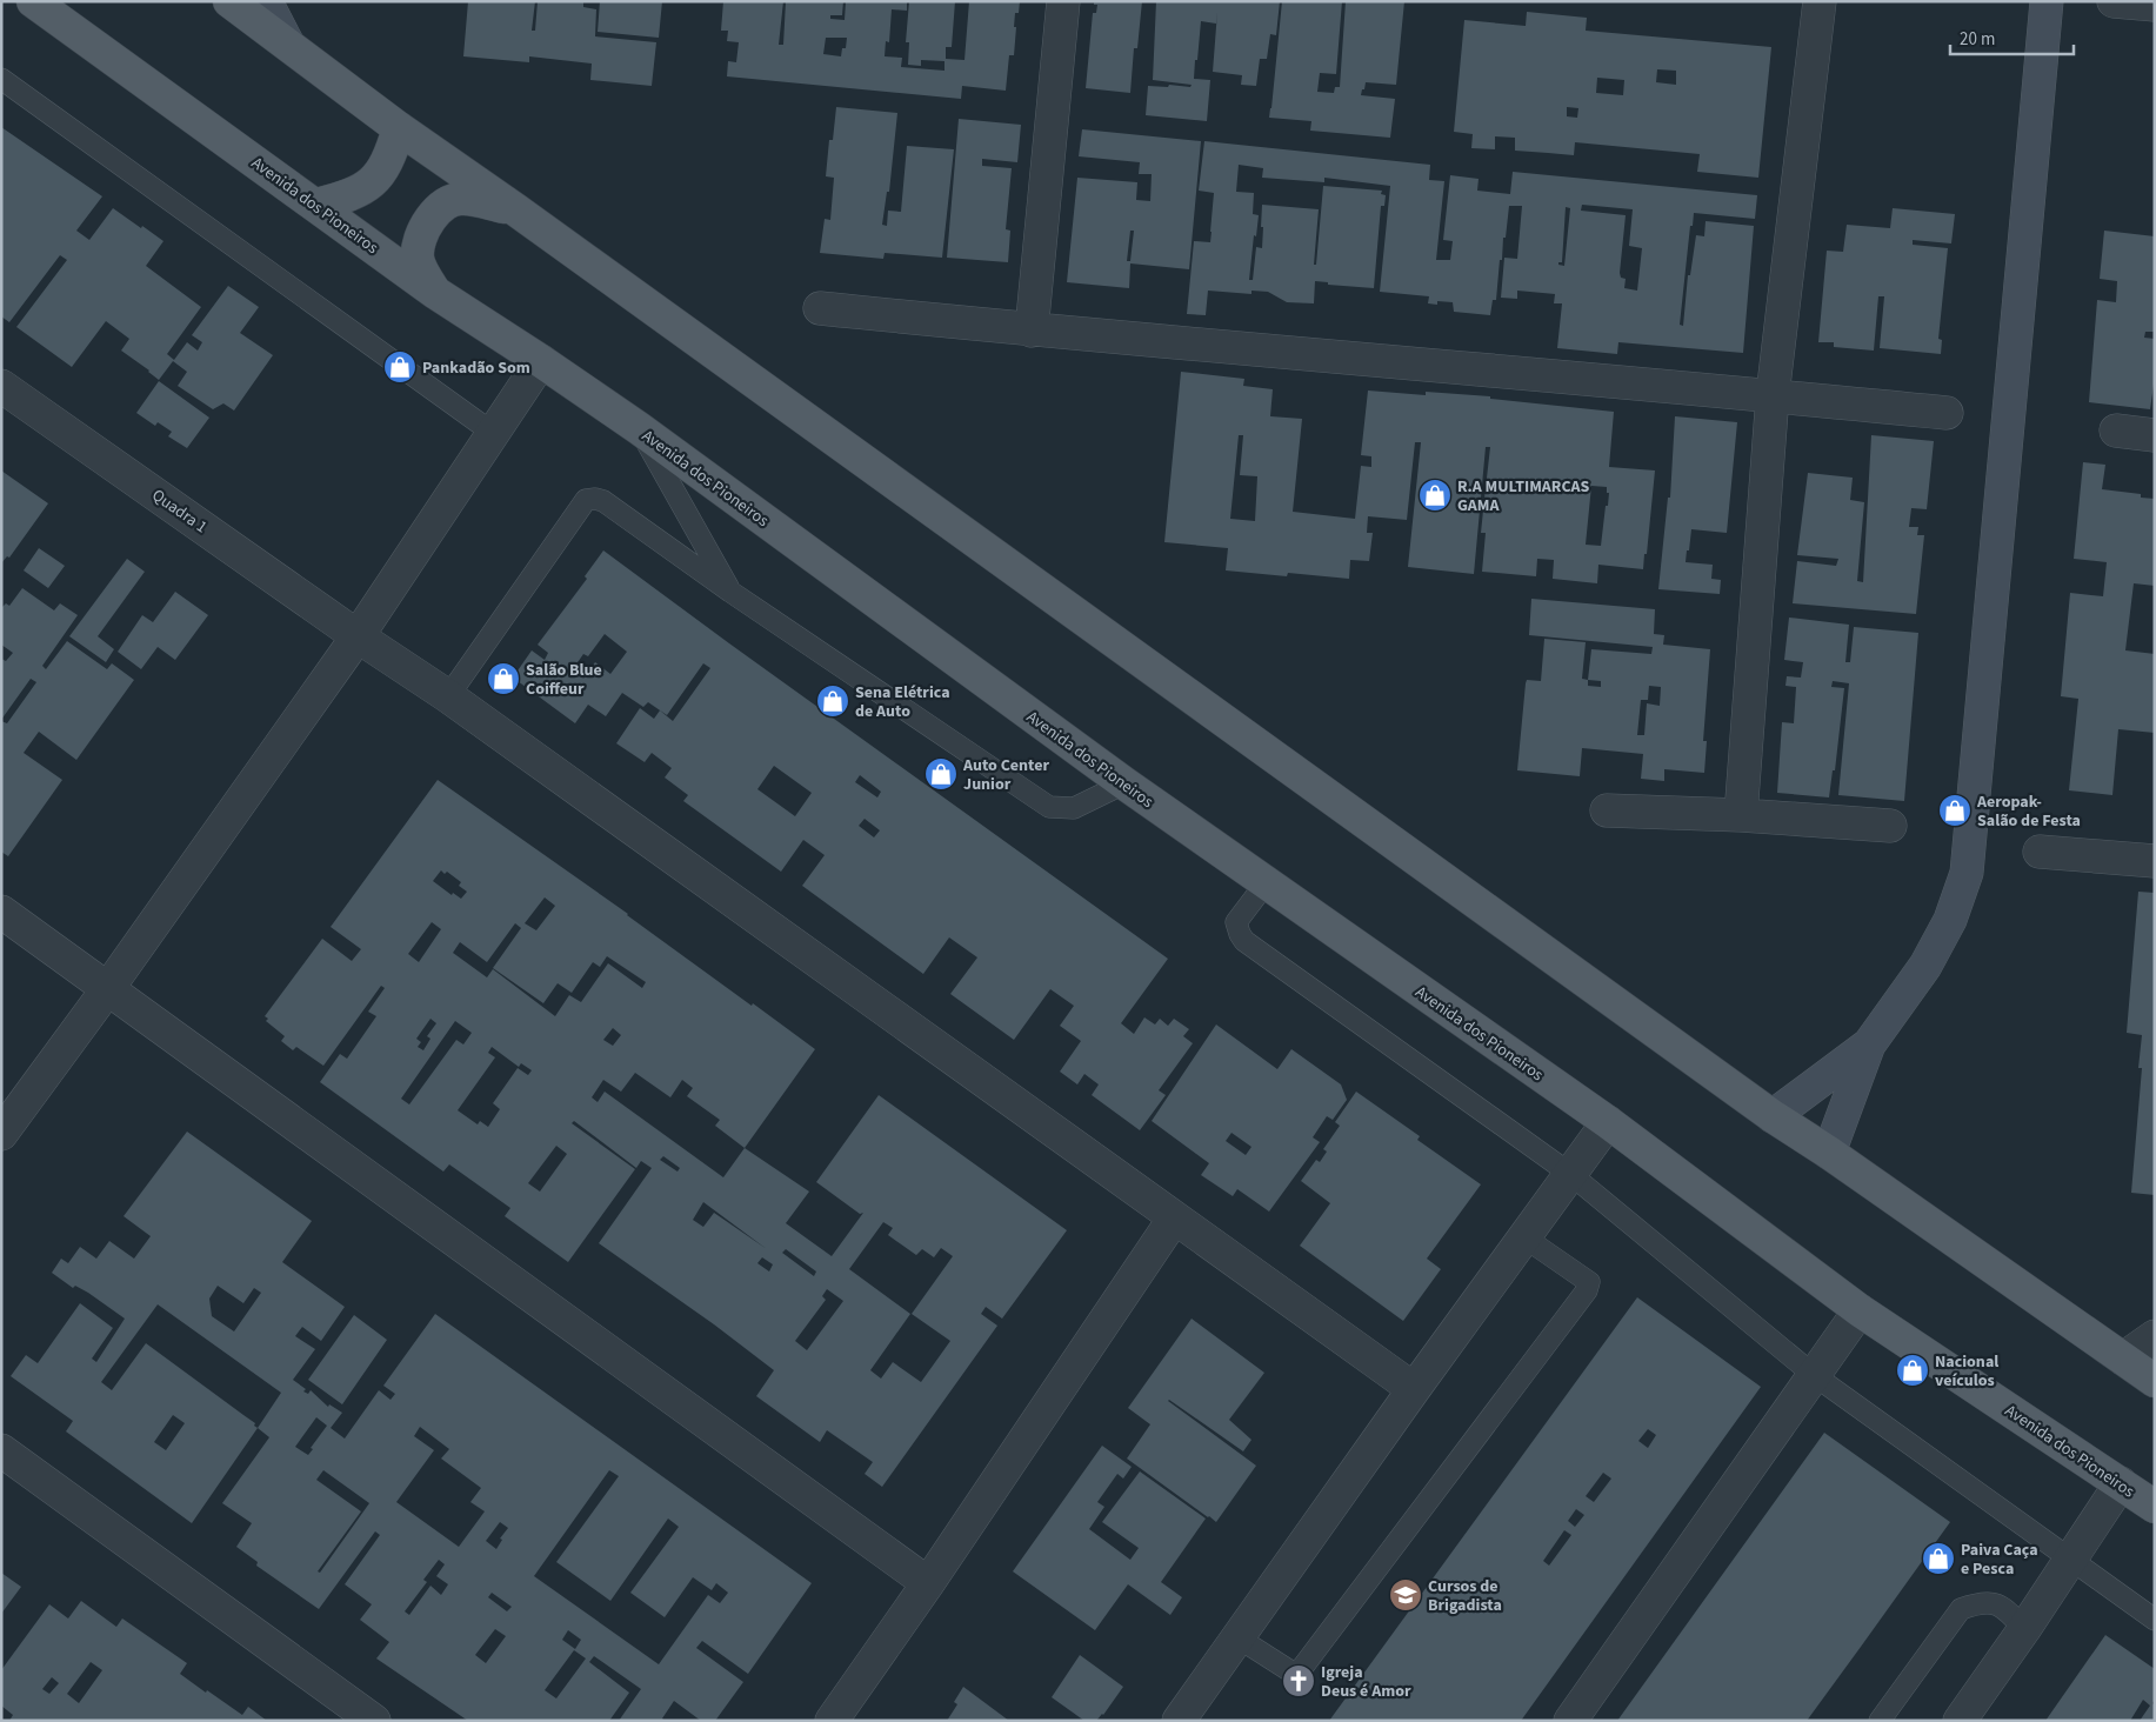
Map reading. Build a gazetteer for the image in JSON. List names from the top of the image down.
{
  "streets": {
    "main road": ["Avenida dos Pioneiros"],
    "street": ["Quadra 1"]
  },
  "places": {
    "shop": [
      "Pankadão Som",
      "R.A MULTIMARCAS GAMA",
      "Salão Blue Coiffeur",
      "Sena Elétrica de Auto",
      "Auto Center Junior",
      "Aeropak- Salão de Festa",
      "Nacional veículos",
      "Paiva Caça e Pesca"
    ],
    "school or university": ["Cursos de Brigadista"],
    "church": ["Igreja Deus é Amor"]
  },
  "scale_bar": "20 m"
}
